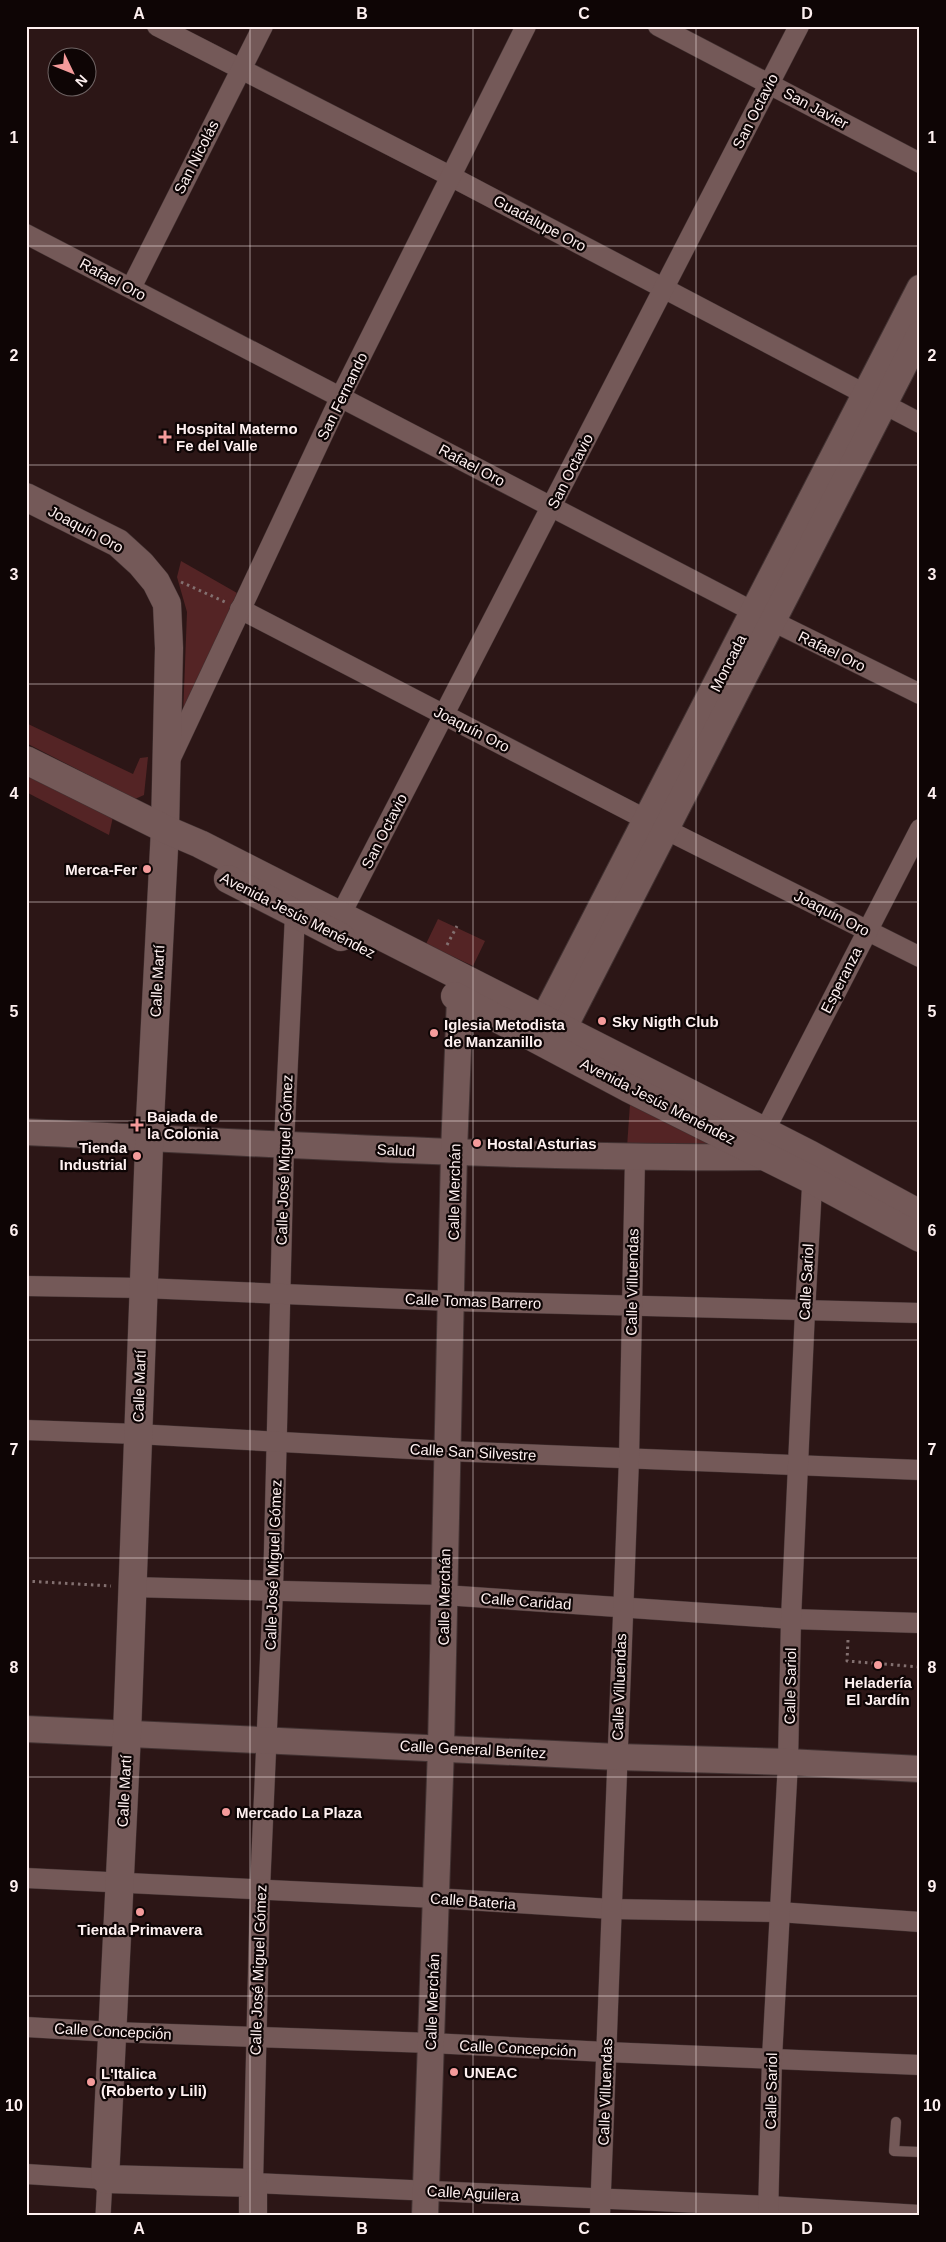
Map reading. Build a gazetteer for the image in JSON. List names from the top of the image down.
{
  "streets": {
    "main road": [
      "Joaquín Oro",
      "Avenida Jesús Menéndez",
      "Calle Martí",
      "Calle José Miguel Gómez",
      "Calle Aguilera"
    ],
    "street": [
      "San Javier",
      "San Octavio",
      "San Nicolás",
      "Guadalupe Oro",
      "Rafael Oro",
      "San Fernando",
      "Moncada",
      "Esperanza",
      "Salud",
      "Calle Merchán",
      "Calle Villuendas",
      "Calle Sariol",
      "Calle Tomas Barrero",
      "Calle San Silvestre",
      "Calle Caridad",
      "Calle General Benítez",
      "Calle Bateria",
      "Calle Concepción"
    ]
  },
  "crossings": [
    ["San Javier", "San Octavio"],
    ["San Octavio", "Guadalupe Oro"],
    ["San Octavio", "Rafael Oro"],
    ["San Octavio", "Joaquín Oro"],
    ["San Octavio", "Avenida Jesús Menéndez"],
    ["San Nicolás", "Guadalupe Oro"],
    ["San Nicolás", "Rafael Oro"],
    ["Guadalupe Oro", "San Fernando"],
    ["Guadalupe Oro", "Moncada"],
    ["Rafael Oro", "San Fernando"],
    ["Rafael Oro", "Moncada"],
    ["San Fernando", "Joaquín Oro"],
    ["San Fernando", "Calle Martí"],
    ["Joaquín Oro", "Moncada"],
    ["Joaquín Oro", "Esperanza"],
    ["Joaquín Oro", "Calle Martí"],
    ["Moncada", "Avenida Jesús Menéndez"],
    ["Avenida Jesús Menéndez", "Esperanza"],
    ["Avenida Jesús Menéndez", "Calle Martí"],
    ["Avenida Jesús Menéndez", "Salud"],
    ["Avenida Jesús Menéndez", "Calle José Miguel Gómez"],
    ["Avenida Jesús Menéndez", "Calle Merchán"],
    ["Avenida Jesús Menéndez", "Calle Sariol"],
    ["Esperanza", "Salud"],
    ["Calle Martí", "Salud"],
    ["Calle Martí", "Calle Tomas Barrero"],
    ["Calle Martí", "Calle San Silvestre"],
    ["Calle Martí", "Calle Caridad"],
    ["Calle Martí", "Calle General Benítez"],
    ["Calle Martí", "Calle Bateria"],
    ["Calle Martí", "Calle Concepción"],
    ["Calle Martí", "Calle Aguilera"],
    ["Salud", "Calle José Miguel Gómez"],
    ["Salud", "Calle Merchán"],
    ["Salud", "Calle Villuendas"],
    ["Calle José Miguel Gómez", "Calle Tomas Barrero"],
    ["Calle José Miguel Gómez", "Calle San Silvestre"],
    ["Calle José Miguel Gómez", "Calle Caridad"],
    ["Calle José Miguel Gómez", "Calle General Benítez"],
    ["Calle José Miguel Gómez", "Calle Bateria"],
    ["Calle José Miguel Gómez", "Calle Concepción"],
    ["Calle José Miguel Gómez", "Calle Aguilera"],
    ["Calle Merchán", "Calle Tomas Barrero"],
    ["Calle Merchán", "Calle San Silvestre"],
    ["Calle Merchán", "Calle Caridad"],
    ["Calle Merchán", "Calle General Benítez"],
    ["Calle Merchán", "Calle Bateria"],
    ["Calle Merchán", "Calle Concepción"],
    ["Calle Merchán", "Calle Aguilera"],
    ["Calle Villuendas", "Calle Tomas Barrero"],
    ["Calle Villuendas", "Calle San Silvestre"],
    ["Calle Villuendas", "Calle Caridad"],
    ["Calle Villuendas", "Calle General Benítez"],
    ["Calle Villuendas", "Calle Bateria"],
    ["Calle Villuendas", "Calle Concepción"],
    ["Calle Villuendas", "Calle Aguilera"],
    ["Calle Sariol", "Calle Tomas Barrero"],
    ["Calle Sariol", "Calle San Silvestre"],
    ["Calle Sariol", "Calle Caridad"],
    ["Calle Sariol", "Calle General Benítez"],
    ["Calle Sariol", "Calle Bateria"],
    ["Calle Sariol", "Calle Concepción"],
    ["Calle Sariol", "Calle Aguilera"]
  ],
  "places": {
    "health": ["Hospital Materno Fe del Valle", "Bajada de la Colonia"],
    "other": [
      "Merca-Fer",
      "Sky Nigth Club",
      "Iglesia Metodista de Manzanillo",
      "Hostal Asturias",
      "Tienda Industrial",
      "Heladería El Jardín",
      "Mercado La Plaza",
      "Tienda Primavera",
      "UNEAC",
      "L'Italica (Roberto y Lili)"
    ]
  },
  "north": "bottom right",
  "grid": {
    "columns": [
      "A",
      "B",
      "C",
      "D"
    ],
    "rows": [
      "1",
      "2",
      "3",
      "4",
      "5",
      "6",
      "7",
      "8",
      "9",
      "10"
    ]
  }
}
